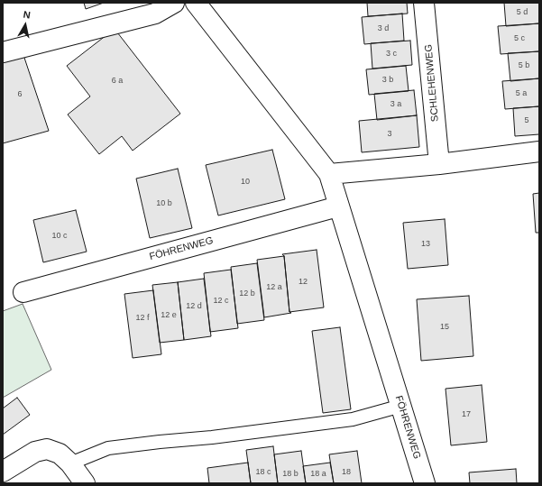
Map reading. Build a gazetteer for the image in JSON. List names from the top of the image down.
{
  "streets": {
    "street": ["SCHLEHENWEG", "FÖHRENWEG"]
  },
  "house_numbers": [
    "5 d",
    "3 d",
    "5 c",
    "3 c",
    "5 b",
    "3 b",
    "6 a",
    "5 a",
    "6",
    "3 a",
    "5",
    "3",
    "10",
    "10 b",
    "10 c",
    "13",
    "12",
    "12 a",
    "12 b",
    "12 c",
    "12 d",
    "12 e",
    "12 f",
    "15",
    "17",
    "18 c",
    "18",
    "18 b",
    "18 a"
  ],
  "north": "top"
}
